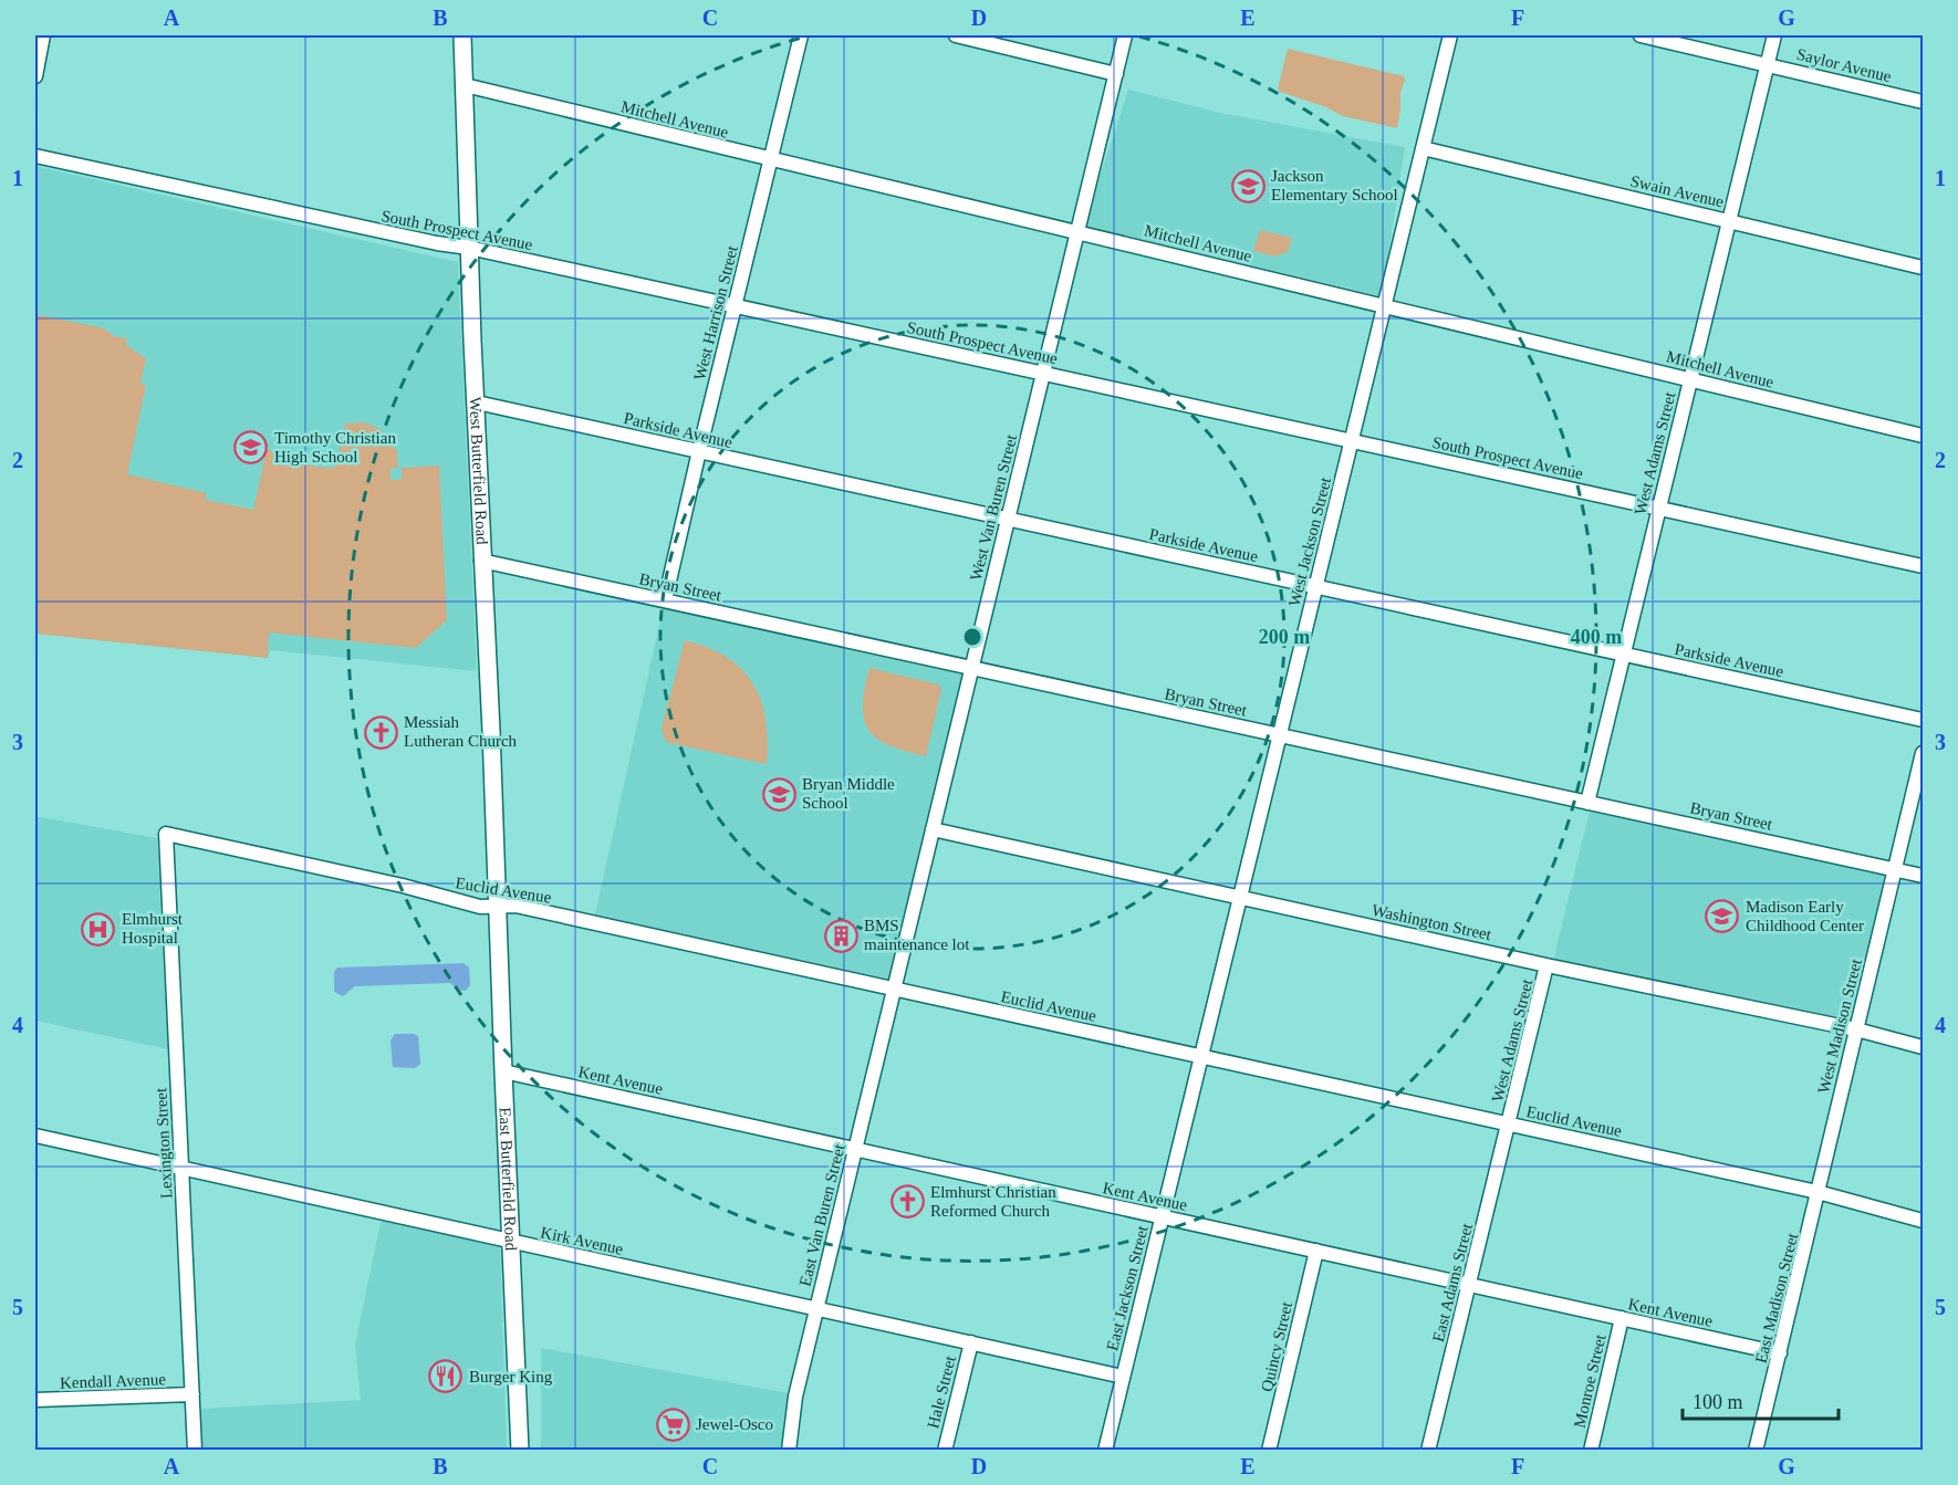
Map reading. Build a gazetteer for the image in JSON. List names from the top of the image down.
{
  "streets": {
    "main road": ["West Butterfield Road", "East Butterfield Road"],
    "street": [
      "Saylor Avenue",
      "Mitchell Avenue",
      "Swain Avenue",
      "South Prospect Avenue",
      "West Harrison Street",
      "Parkside Avenue",
      "West Adams Street",
      "West Van Buren Street",
      "West Jackson Street",
      "Bryan Street",
      "Euclid Avenue",
      "Washington Street",
      "West Madison Street",
      "Kent Avenue",
      "Lexington Street",
      "East Van Buren Street",
      "Kirk Avenue",
      "East Adams Street",
      "East Jackson Street",
      "East Madison Street",
      "Quincy Street",
      "Kendall Avenue",
      "Monroe Street",
      "Hale Street"
    ]
  },
  "crossings": [
    ["Saylor Avenue", "West Adams Street"],
    ["Mitchell Avenue", "West Harrison Street"],
    ["Mitchell Avenue", "West Adams Street"],
    ["Mitchell Avenue", "West Butterfield Road"],
    ["Mitchell Avenue", "West Van Buren Street"],
    ["Mitchell Avenue", "West Jackson Street"],
    ["Swain Avenue", "West Adams Street"],
    ["Swain Avenue", "West Jackson Street"],
    ["South Prospect Avenue", "West Harrison Street"],
    ["South Prospect Avenue", "West Adams Street"],
    ["South Prospect Avenue", "West Butterfield Road"],
    ["South Prospect Avenue", "West Van Buren Street"],
    ["South Prospect Avenue", "West Jackson Street"],
    ["West Harrison Street", "Parkside Avenue"],
    ["West Harrison Street", "Bryan Street"],
    ["Parkside Avenue", "West Adams Street"],
    ["Parkside Avenue", "West Butterfield Road"],
    ["Parkside Avenue", "West Van Buren Street"],
    ["Parkside Avenue", "West Jackson Street"],
    ["West Adams Street", "Bryan Street"],
    ["West Adams Street", "Euclid Avenue"],
    ["West Adams Street", "Washington Street"],
    ["West Adams Street", "East Adams Street"],
    ["West Butterfield Road", "Bryan Street"],
    ["West Butterfield Road", "Euclid Avenue"],
    ["West Butterfield Road", "East Butterfield Road"],
    ["West Van Buren Street", "Bryan Street"],
    ["West Van Buren Street", "Euclid Avenue"],
    ["West Van Buren Street", "Washington Street"],
    ["West Van Buren Street", "East Van Buren Street"],
    ["West Jackson Street", "Bryan Street"],
    ["West Jackson Street", "Euclid Avenue"],
    ["West Jackson Street", "Washington Street"],
    ["West Jackson Street", "East Jackson Street"],
    ["Bryan Street", "West Madison Street"],
    ["Euclid Avenue", "West Madison Street"],
    ["Euclid Avenue", "Lexington Street"],
    ["Euclid Avenue", "East Butterfield Road"],
    ["Euclid Avenue", "East Van Buren Street"],
    ["Euclid Avenue", "East Adams Street"],
    ["Euclid Avenue", "East Jackson Street"],
    ["Euclid Avenue", "East Madison Street"],
    ["Washington Street", "West Madison Street"],
    ["West Madison Street", "East Madison Street"],
    ["Kent Avenue", "East Butterfield Road"],
    ["Kent Avenue", "East Van Buren Street"],
    ["Kent Avenue", "East Adams Street"],
    ["Kent Avenue", "East Jackson Street"],
    ["Kent Avenue", "East Madison Street"],
    ["Kent Avenue", "Quincy Street"],
    ["Kent Avenue", "Monroe Street"],
    ["Lexington Street", "Kirk Avenue"],
    ["Lexington Street", "Kendall Avenue"],
    ["East Butterfield Road", "Kirk Avenue"],
    ["East Van Buren Street", "Kirk Avenue"],
    ["Kirk Avenue", "East Jackson Street"],
    ["Kirk Avenue", "Hale Street"]
  ],
  "places": {
    "school or university": [
      "Jackson Elementary School",
      "Timothy Christian High School",
      "Bryan Middle School",
      "Madison Early Childhood Center"
    ],
    "church": ["Messiah Lutheran Church", "Elmhurst Christian Reformed Church"],
    "hospital": ["Elmhurst Hospital"],
    "building": ["BMS maintenance lot"],
    "restaurant": ["Burger King"],
    "supermarket": ["Jewel-Osco"]
  },
  "scale_bar": "100 m",
  "grid": {
    "columns": [
      "A",
      "B",
      "C",
      "D",
      "E",
      "F",
      "G"
    ],
    "rows": [
      "1",
      "2",
      "3",
      "4",
      "5"
    ]
  },
  "rings": ["200 m", "400 m"]
}
